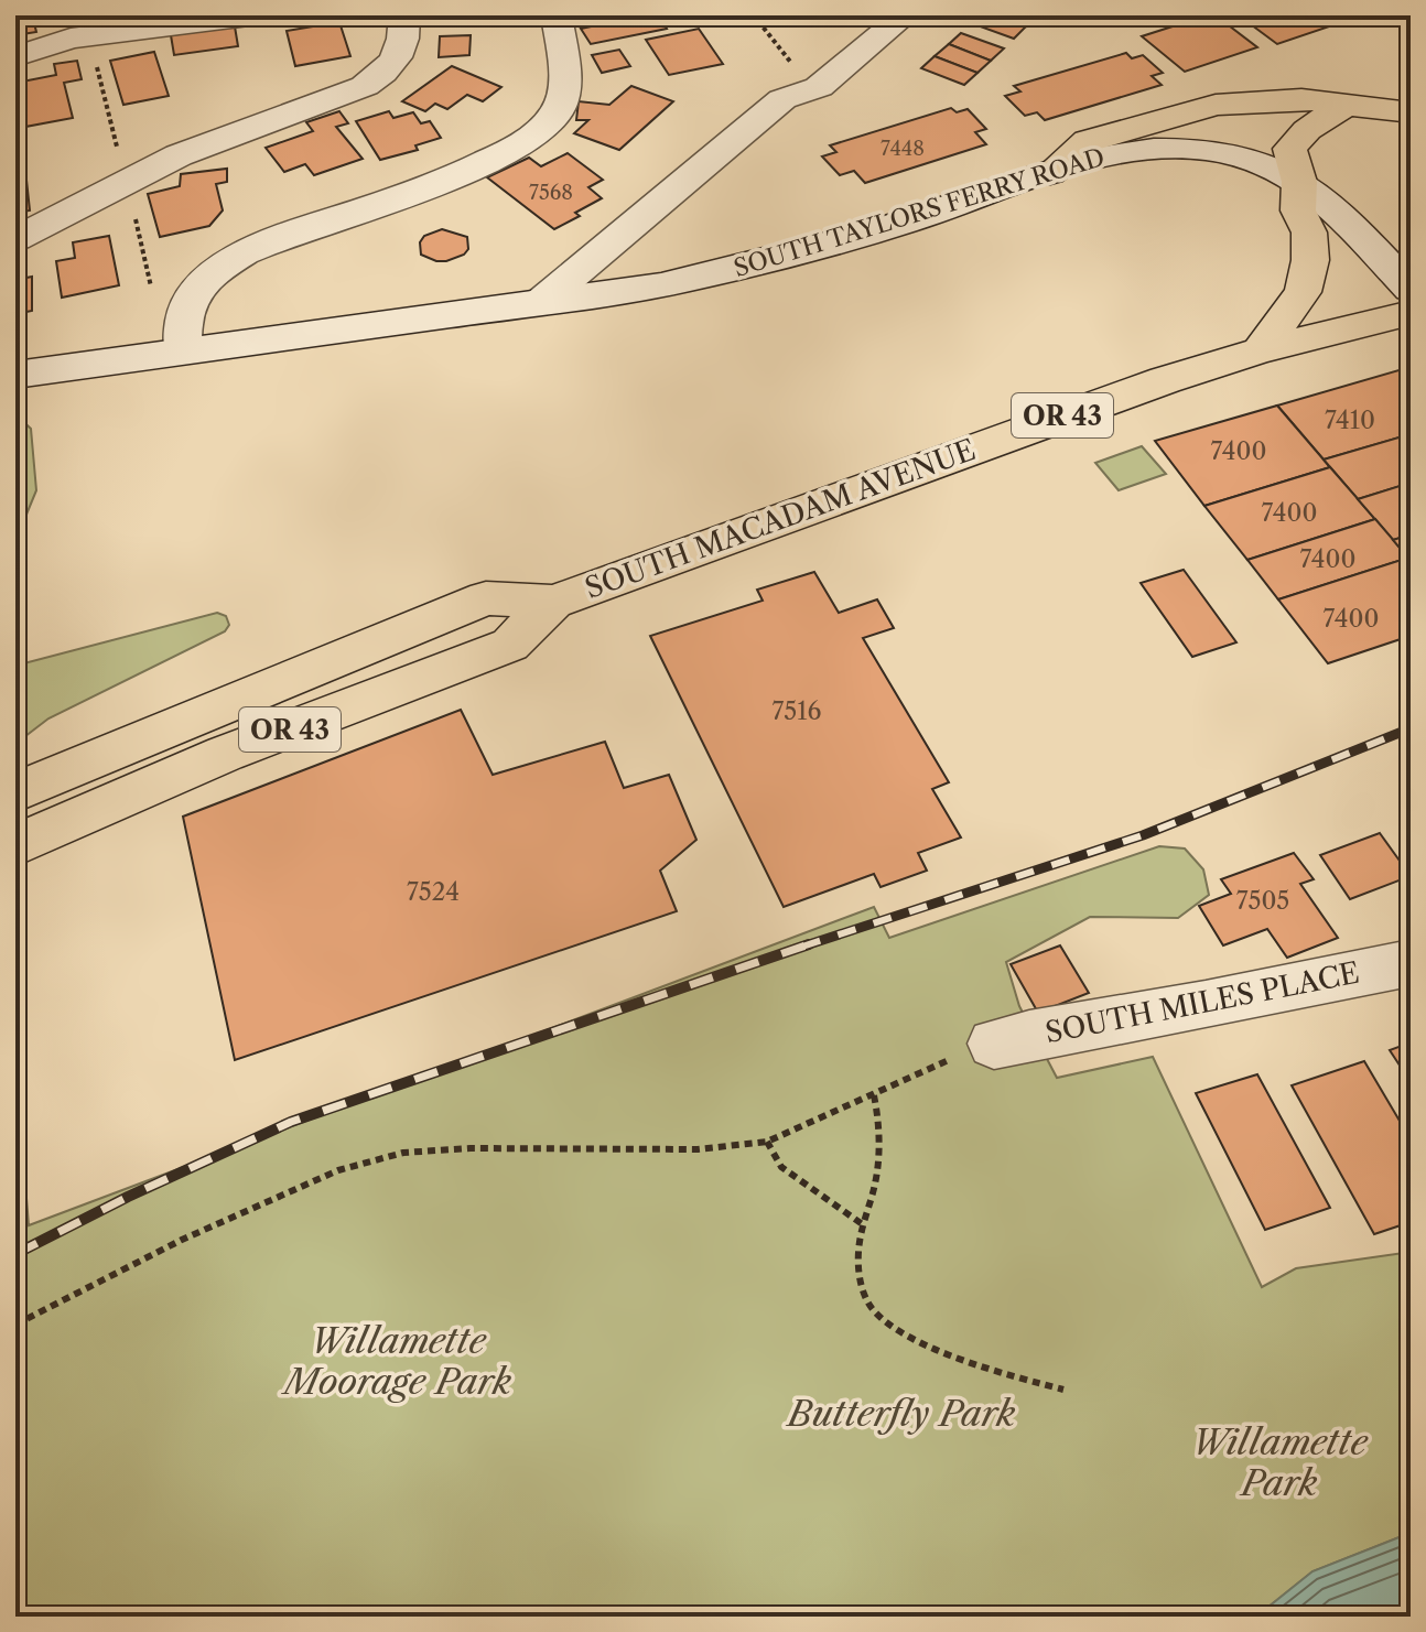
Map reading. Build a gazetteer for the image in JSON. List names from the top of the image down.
{
  "streets": {
    "main road": ["OR 43", "SOUTH MACADAM AVENUE"],
    "street": ["SOUTH TAYLORS FERRY ROAD", "SOUTH MILES PLACE"]
  },
  "parks": ["Willamette Moorage Park", "Butterfly Park", "Willamette Park"],
  "house_numbers": [
    "7448",
    "7568",
    "7410",
    "7400",
    "7400",
    "7400",
    "7400",
    "7516",
    "7524",
    "7505"
  ]
}
